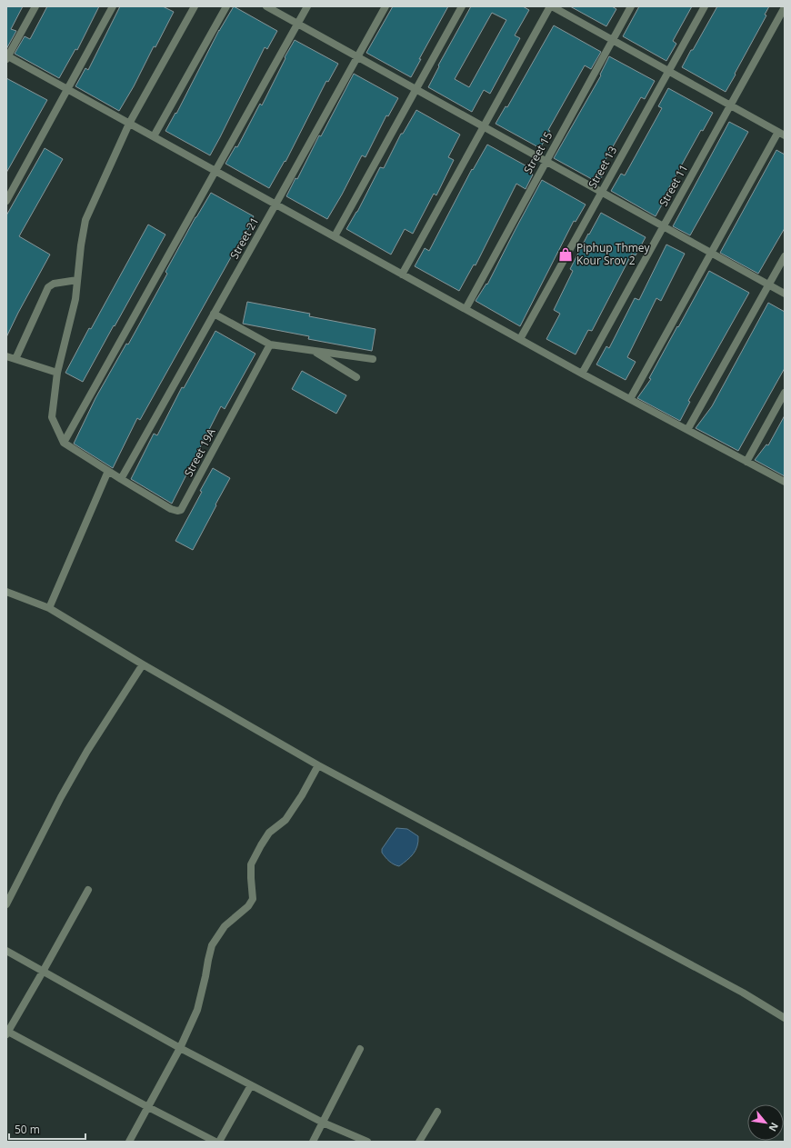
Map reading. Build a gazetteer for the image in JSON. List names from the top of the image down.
{
  "streets": {
    "street": [
      "Street 15",
      "Street 13",
      "Street 11",
      "Street 21",
      "Street 19A"
    ]
  },
  "crossings": [
    ["Street 21", "Street 19A"]
  ],
  "places": {
    "shop": ["Piphup Thmey Kour Srov 2"]
  },
  "scale_bar": "50 m",
  "north": "bottom right"
}
